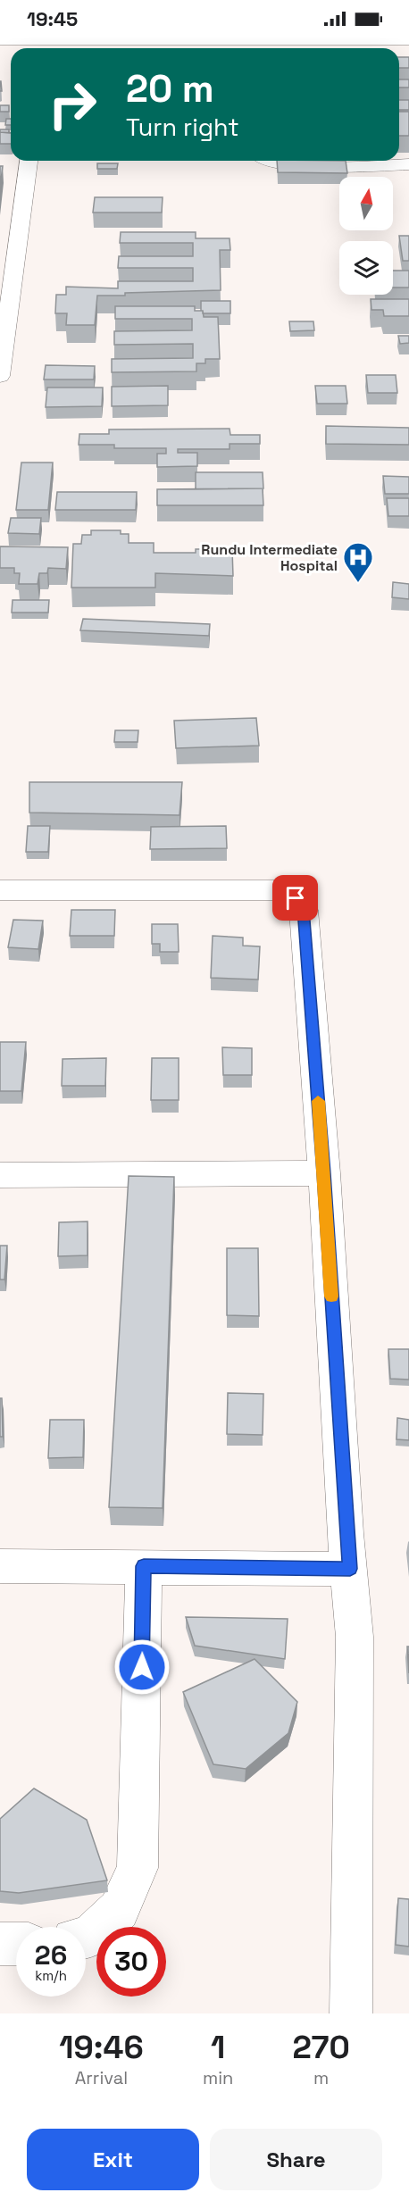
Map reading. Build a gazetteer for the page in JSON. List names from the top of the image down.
{
  "places": {
    "hospital": ["Rundu Intermediate Hospital"]
  },
  "north": "top",
  "page": {
    "status": "19:45",
    "turn": ["20 m", "Turn right"],
    "speed": "26 km/h",
    "limit": "30",
    "eta": [
      "19:46",
      "Arrival",
      "1",
      "min",
      "270",
      "m"
    ],
    "buttons": ["Exit", "Share"]
  }
}
